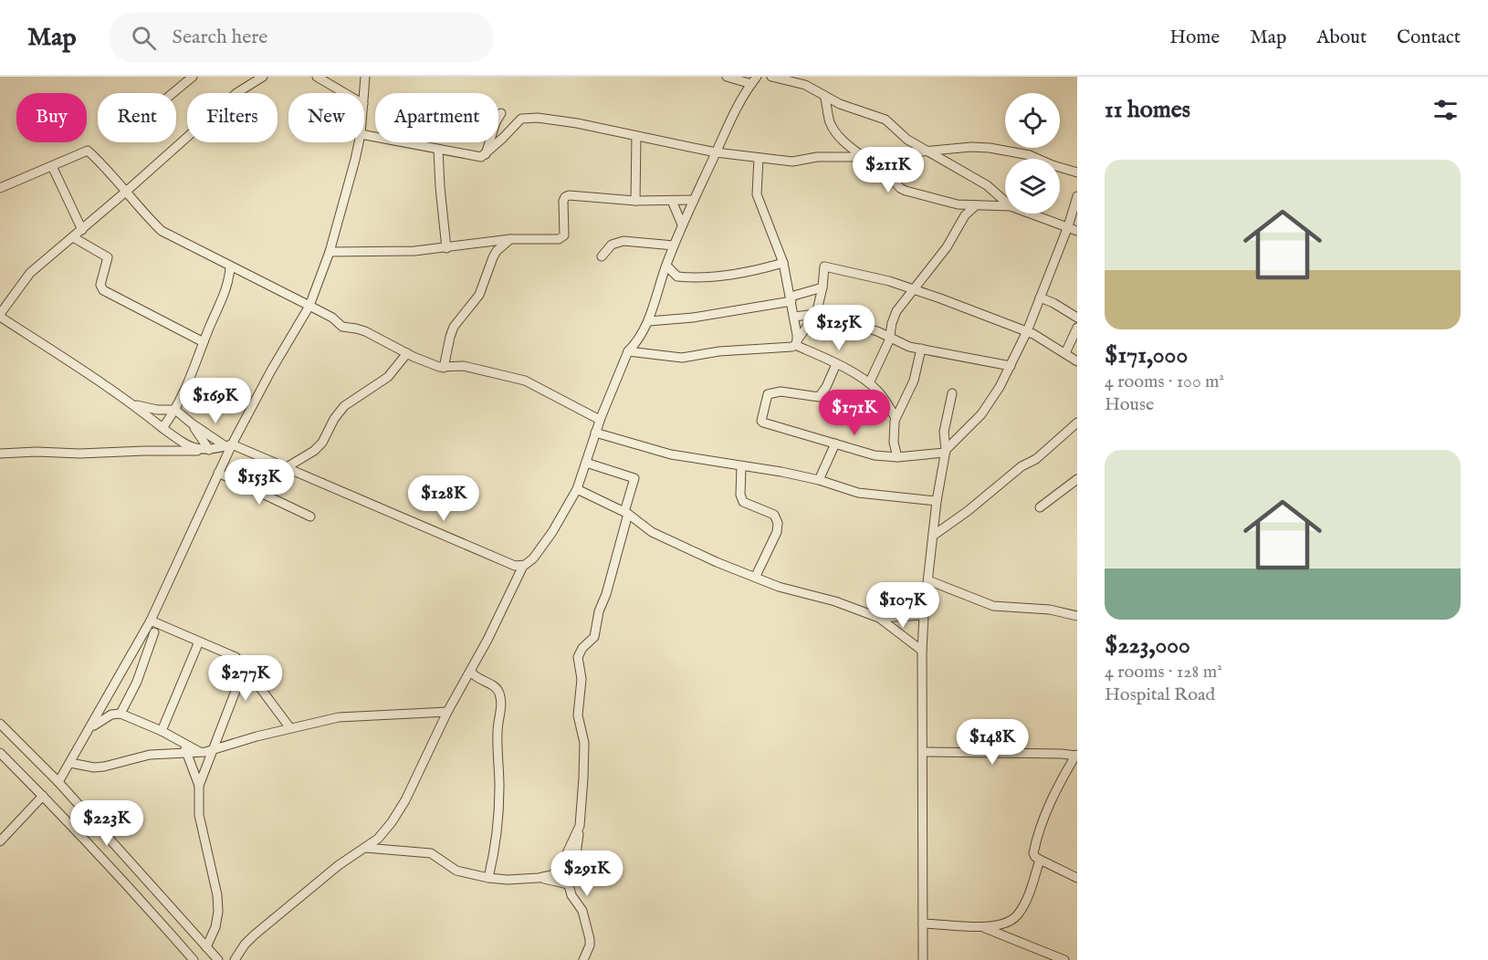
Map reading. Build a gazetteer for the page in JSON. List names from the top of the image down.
{
  "page": {
    "header": "Map",
    "search": "Search here",
    "nav": [
      "Home",
      "Map",
      "About",
      "Contact"
    ],
    "heading": "11 homes",
    "chip": [
      "Buy",
      "Rent",
      "Filters",
      "New",
      "Apartment"
    ],
    "list": [
      {
        "name": "$171,000",
        "note": "4 rooms · 100 m² · House"
      },
      {
        "name": "$223,000",
        "note": "4 rooms · 128 m² · Hospital Road"
      }
    ],
    "price": [
      "$211K",
      "$125K",
      "$169K",
      "$171K",
      "$153K",
      "$128K",
      "$107K",
      "$277K",
      "$148K",
      "$223K",
      "$291K"
    ]
  }
}
